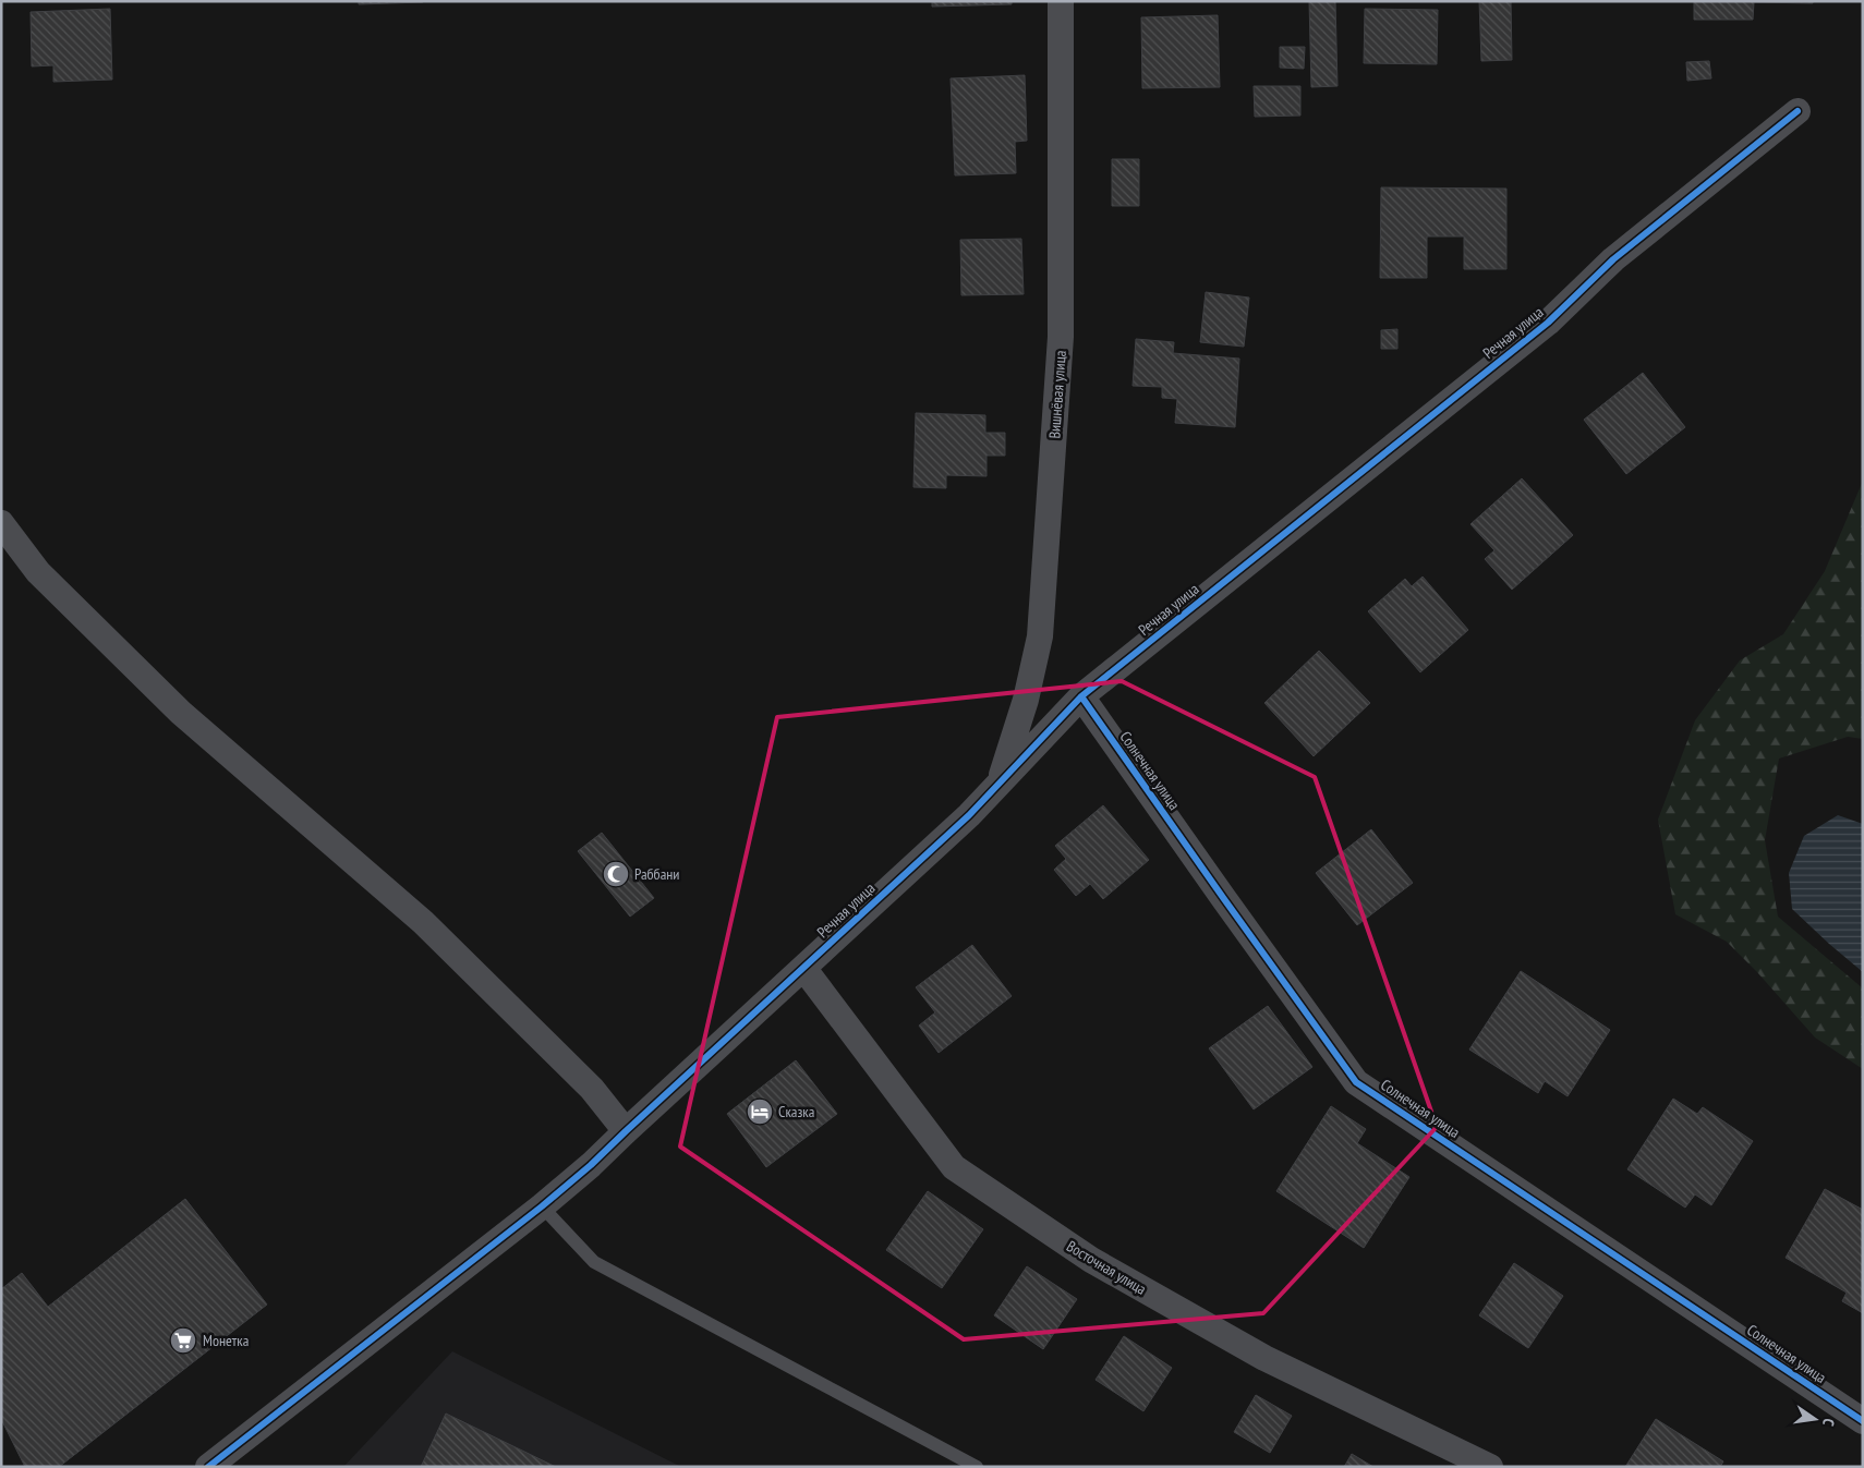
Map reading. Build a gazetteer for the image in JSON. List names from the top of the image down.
{
  "streets": {
    "street": [
      "Речная улица",
      "Вишнёвая улица",
      "Солнечная улица",
      "Восточная улица"
    ]
  },
  "crossings": [
    ["Речная улица", "Вишнёвая улица"],
    ["Речная улица", "Солнечная улица"],
    ["Речная улица", "Восточная улица"]
  ],
  "places": {
    "mosque": ["Раббани"],
    "hotel": ["Сказка"],
    "supermarket": ["Монетка"]
  },
  "north": "right"
}
